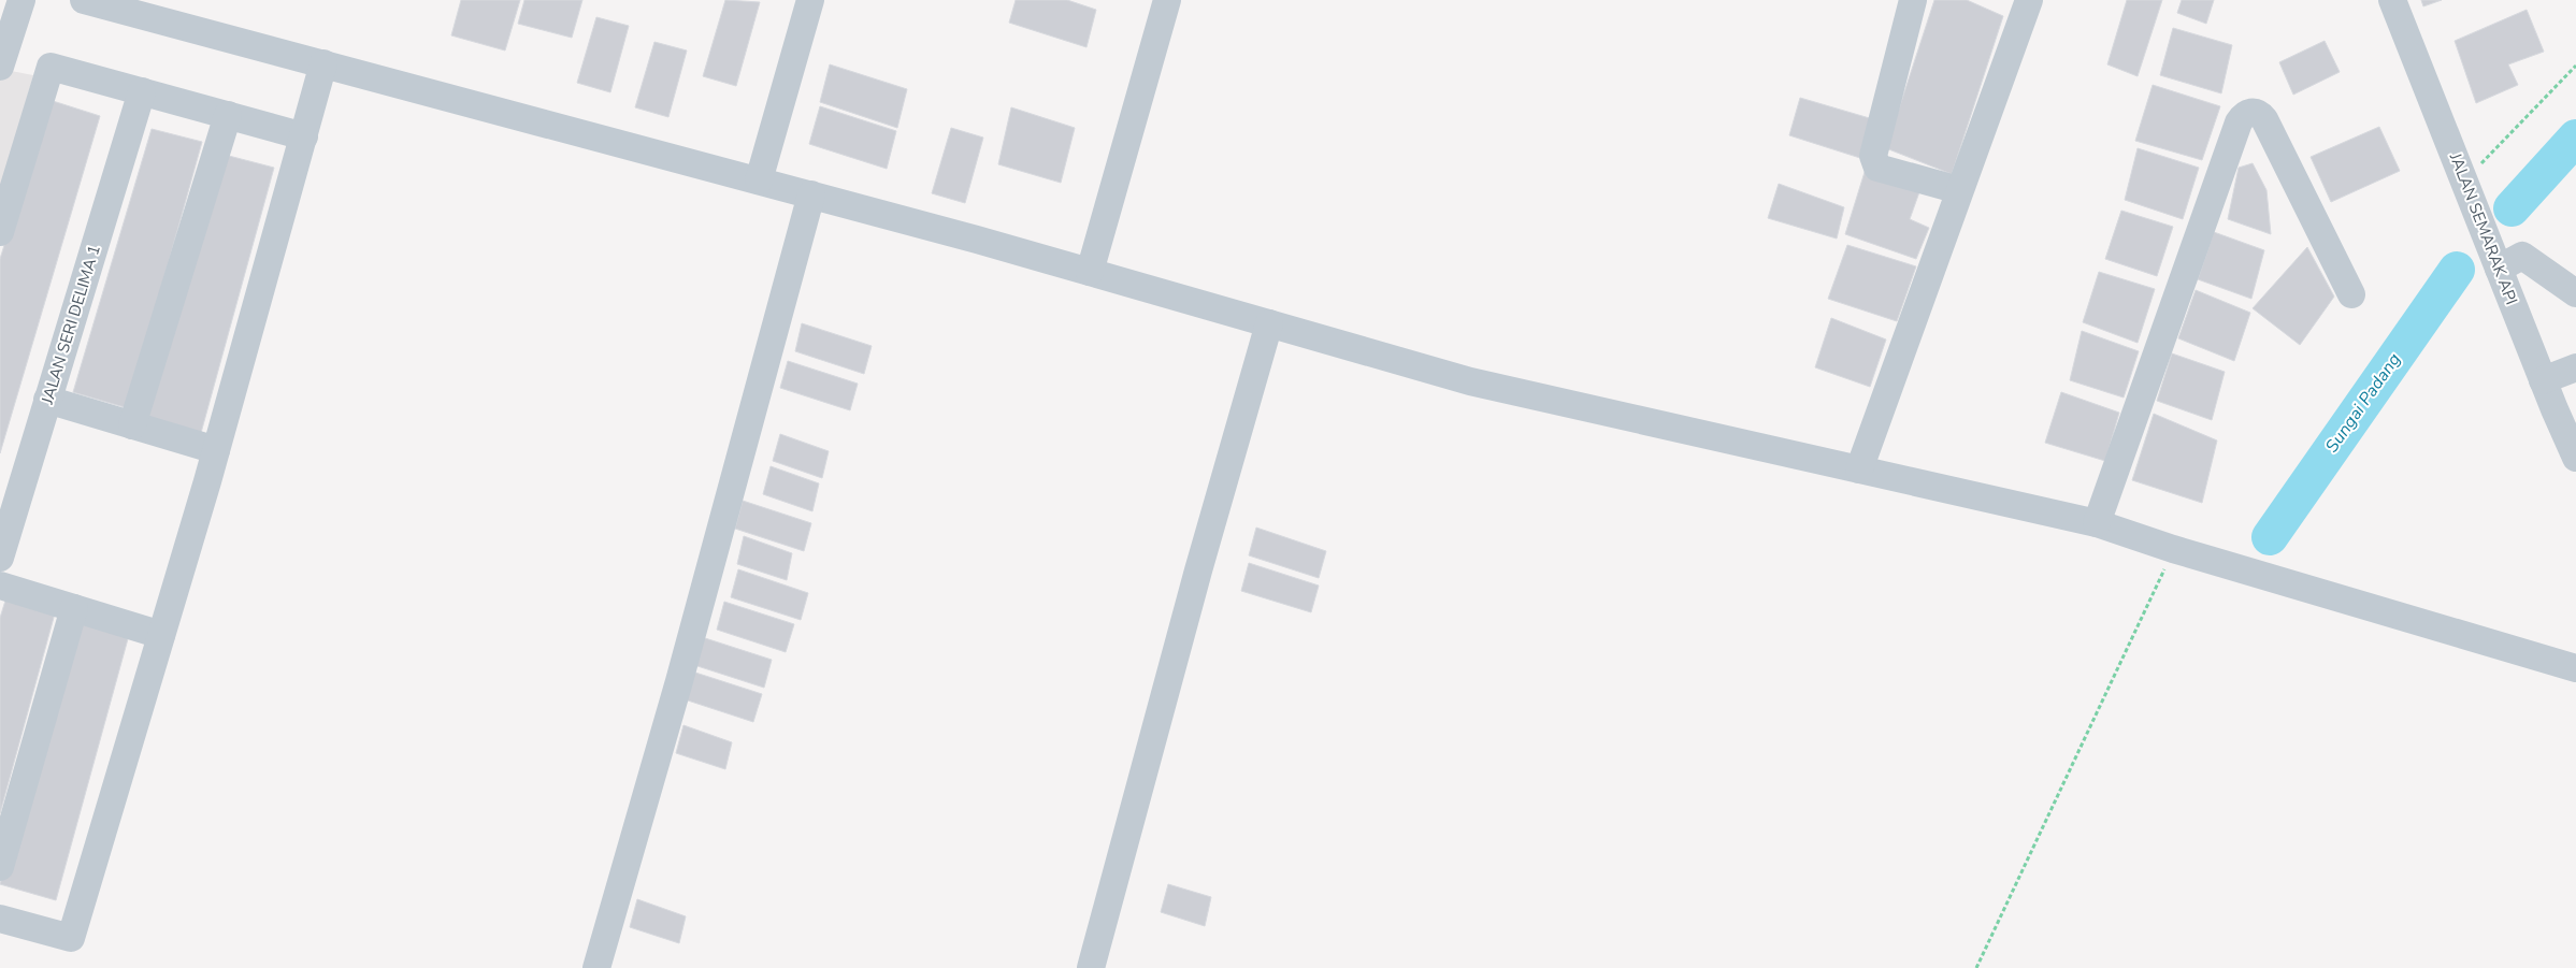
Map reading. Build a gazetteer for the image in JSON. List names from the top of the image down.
{
  "streets": {
    "street": ["JALAN SEMARAK API", "JALAN SERI DELIMA 1"]
  },
  "water": ["Sungai Padang"]
}
